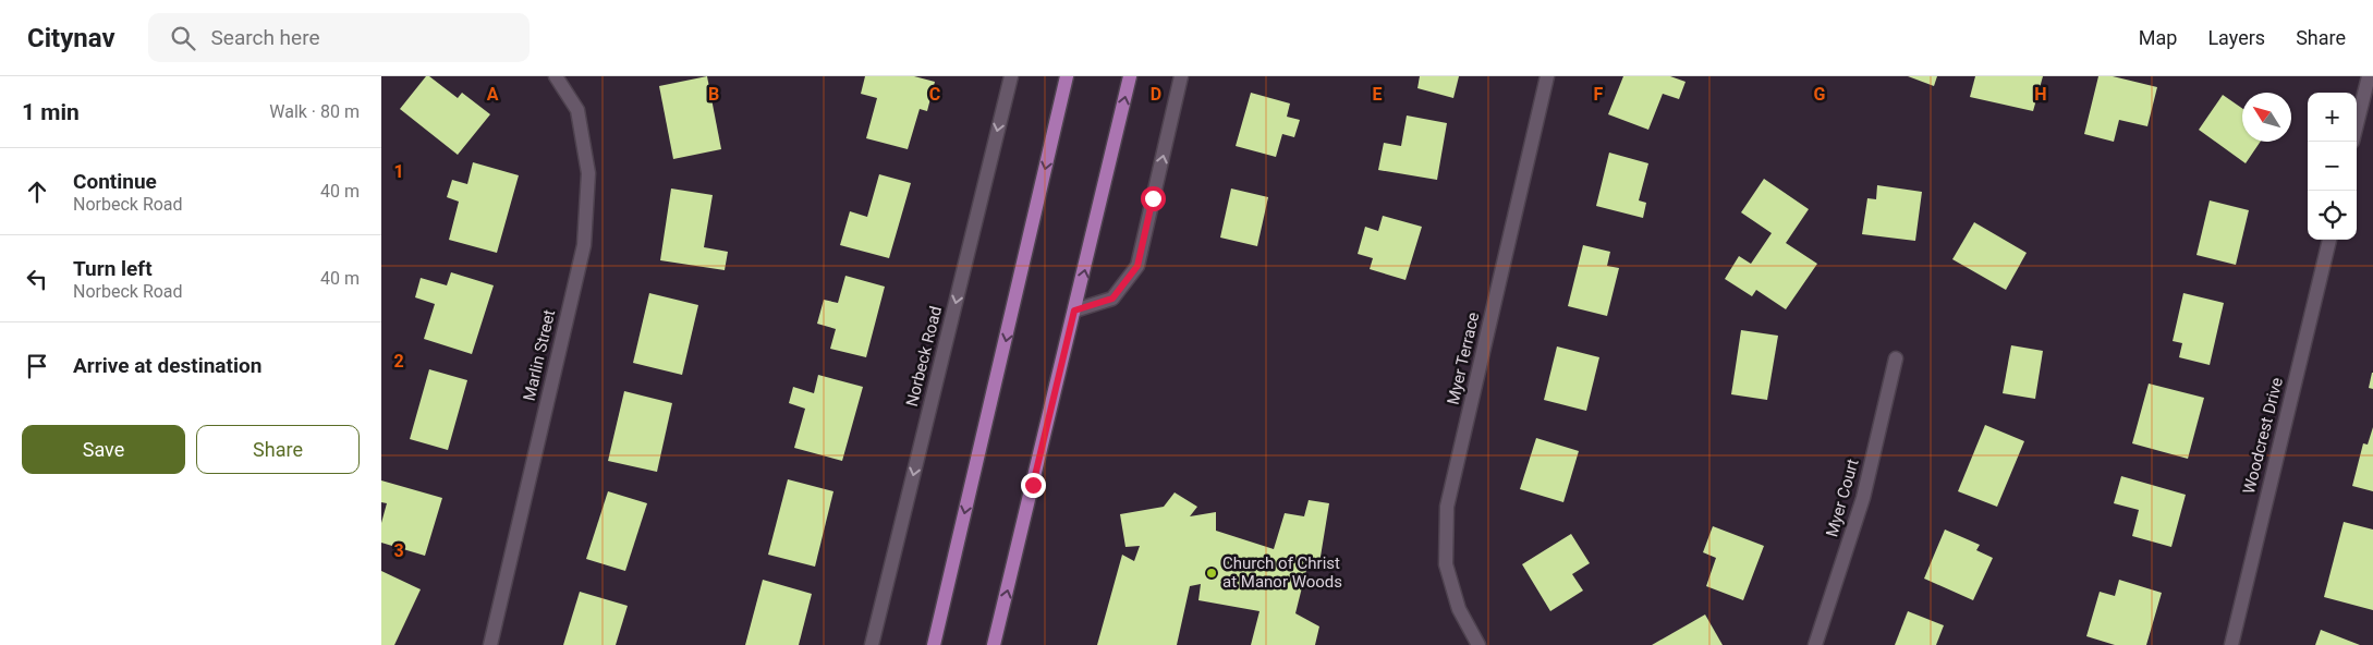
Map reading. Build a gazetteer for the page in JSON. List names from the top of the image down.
{
  "streets": {
    "street": [
      "Marlin Street",
      "Norbeck Road",
      "Myer Terrace",
      "Woodcrest Drive",
      "Myer Court"
    ]
  },
  "one_way": ["Norbeck Road"],
  "places": ["Church of Christ at Manor Woods"],
  "north": "top left",
  "page": {
    "header": "Citynav",
    "search": "Search here",
    "nav": ["Map", "Layers", "Share"],
    "heading": ["1 min", "Walk · 80 m"],
    "map_buttons": ["+", "−"],
    "list": [
      ["Continue", "Norbeck Road", "40 m"],
      ["Turn left", "Norbeck Road", "40 m"],
      "Arrive at destination"
    ],
    "buttons": ["Save", "Share"]
  },
  "grid": {
    "columns": [
      "A",
      "B",
      "C",
      "D",
      "E",
      "F",
      "G",
      "H"
    ],
    "rows": ["1", "2", "3"]
  }
}
